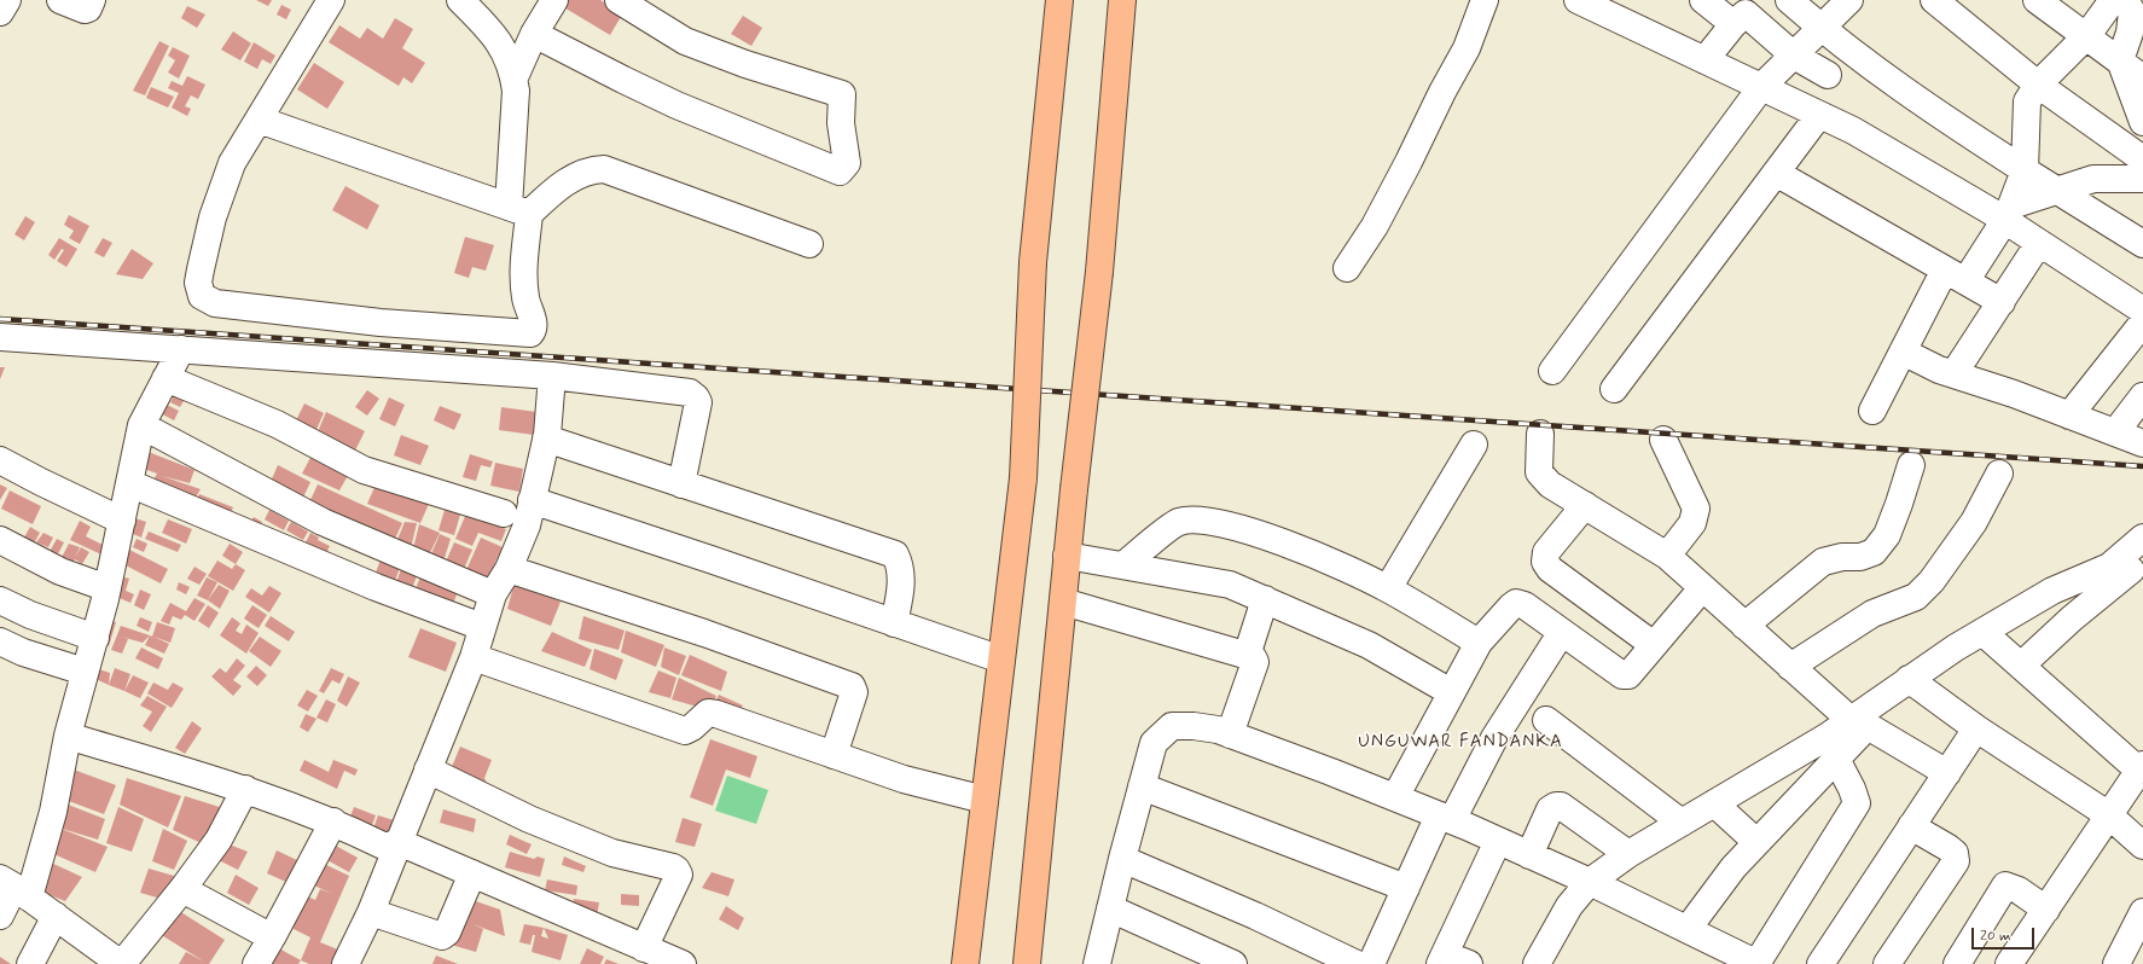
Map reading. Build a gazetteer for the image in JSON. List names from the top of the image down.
{
  "districts": ["UNGUWAR FANDANKA"],
  "scale_bar": "20 m"
}
